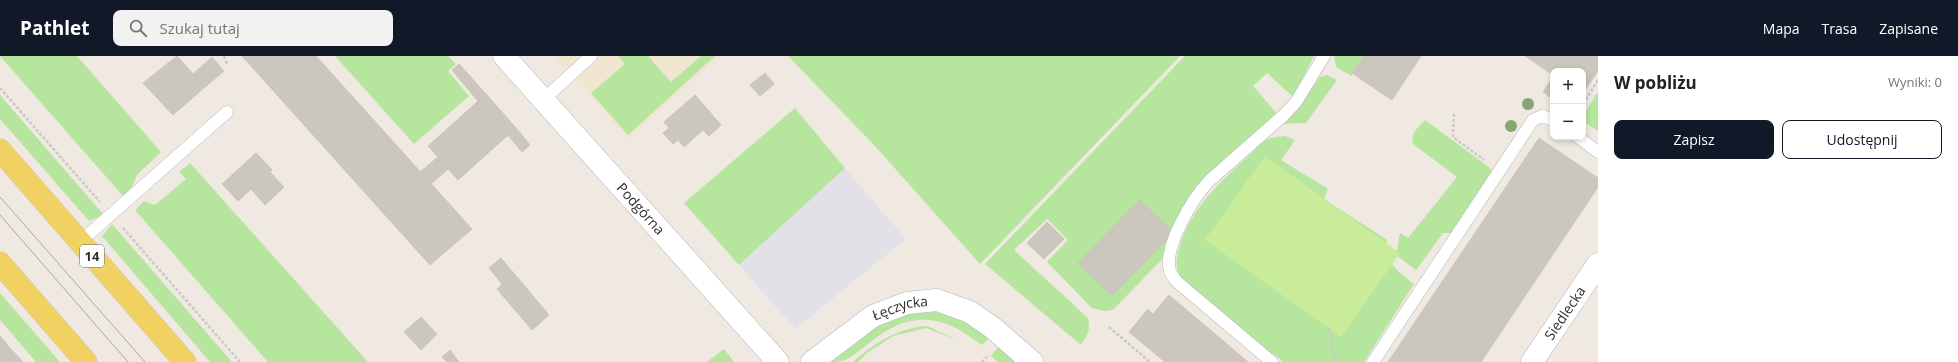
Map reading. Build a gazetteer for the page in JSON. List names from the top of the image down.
{
  "streets": {
    "main road": ["14"],
    "street": ["Podgórna", "Łęczycka", "Siedlecka"]
  },
  "page": {
    "header": "Pathlet",
    "search": "Szukaj tutaj",
    "nav": ["Mapa", "Trasa", "Zapisane"],
    "heading": ["W pobliżu", "Wyniki: 0"],
    "map_buttons": ["+", "−"],
    "buttons": ["Zapisz", "Udostępnij"]
  }
}
